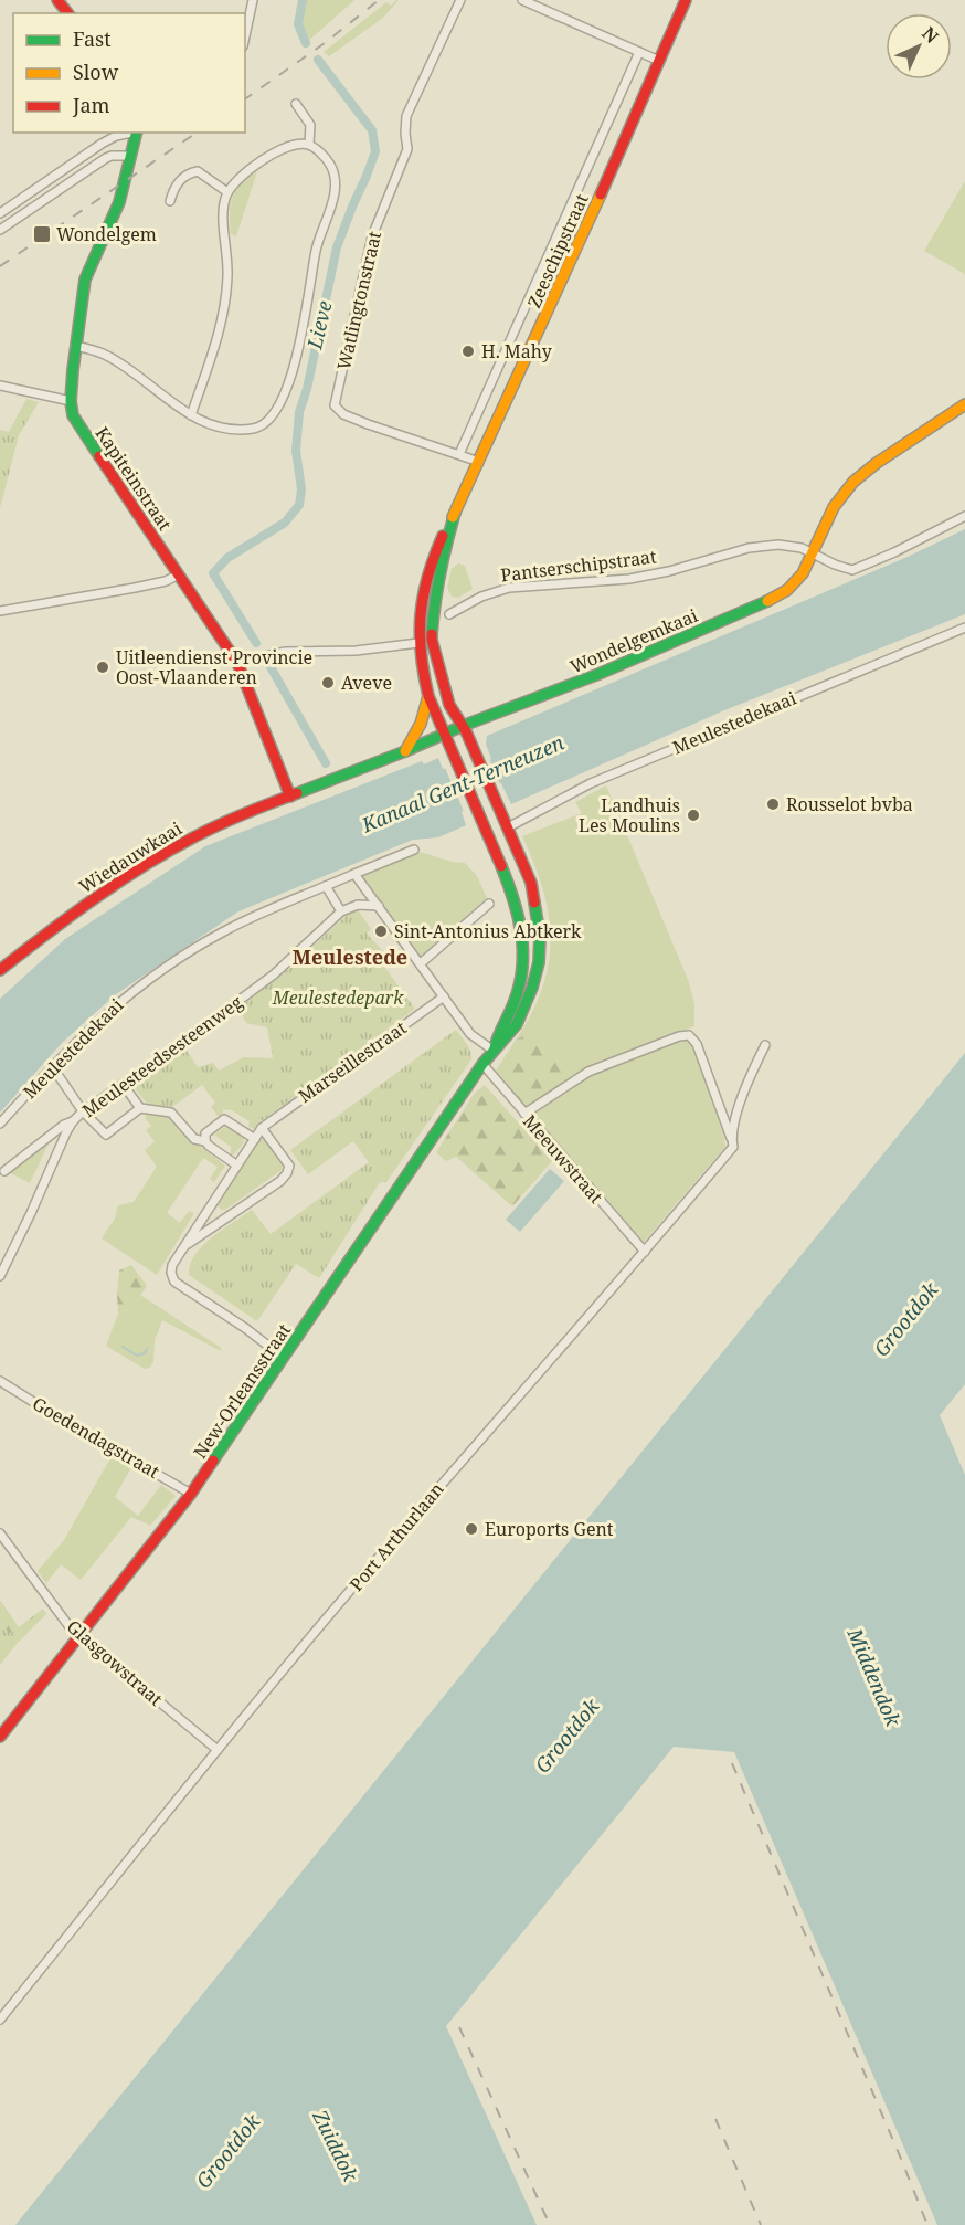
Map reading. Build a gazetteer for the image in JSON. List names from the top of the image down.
{
  "streets": {
    "main road": [
      "Zeeschipstraat",
      "Kapiteinstraat",
      "Wondelgemkaai",
      "Wiedauwkaai",
      "New-Orleansstraat"
    ],
    "street": [
      "Watlingtonstraat",
      "Pantserschipstraat",
      "Meulestedekaai",
      "Meulesteedsesteenweg",
      "Marseillestraat",
      "Meeuwstraat",
      "Goedendagstraat",
      "Port Arthurlaan",
      "Glasgowstraat"
    ]
  },
  "crossings": [
    ["Zeeschipstraat", "Watlingtonstraat"],
    ["Zeeschipstraat", "Wondelgemkaai"],
    ["Zeeschipstraat", "New-Orleansstraat"],
    ["Kapiteinstraat", "Wondelgemkaai"],
    ["Kapiteinstraat", "Wiedauwkaai"],
    ["Pantserschipstraat", "Wondelgemkaai"],
    ["Wondelgemkaai", "Wiedauwkaai"],
    ["Wondelgemkaai", "New-Orleansstraat"],
    ["Meulestedekaai", "New-Orleansstraat"],
    ["Marseillestraat", "New-Orleansstraat"],
    ["Meeuwstraat", "New-Orleansstraat"],
    ["Meeuwstraat", "Port Arthurlaan"],
    ["New-Orleansstraat", "Goedendagstraat"],
    ["New-Orleansstraat", "Glasgowstraat"],
    ["Port Arthurlaan", "Glasgowstraat"]
  ],
  "districts": ["Meulestede"],
  "water": [
    "Lieve",
    "Kanaal Gent-Terneuzen",
    "Grootdok",
    "Middendok",
    "Zuiddok"
  ],
  "parks": ["Meulestedepark"],
  "places": {
    "transit": ["Wondelgem"],
    "other": [
      "H. Mahy",
      "Uitleendienst Provincie Oost-Vlaanderen",
      "Aveve",
      "Rousselot bvba",
      "Landhuis Les Moulins",
      "Sint-Antonius Abtkerk",
      "Euroports Gent"
    ]
  },
  "legend": ["Fast", "Slow", "Jam"],
  "north": "top right"
}
